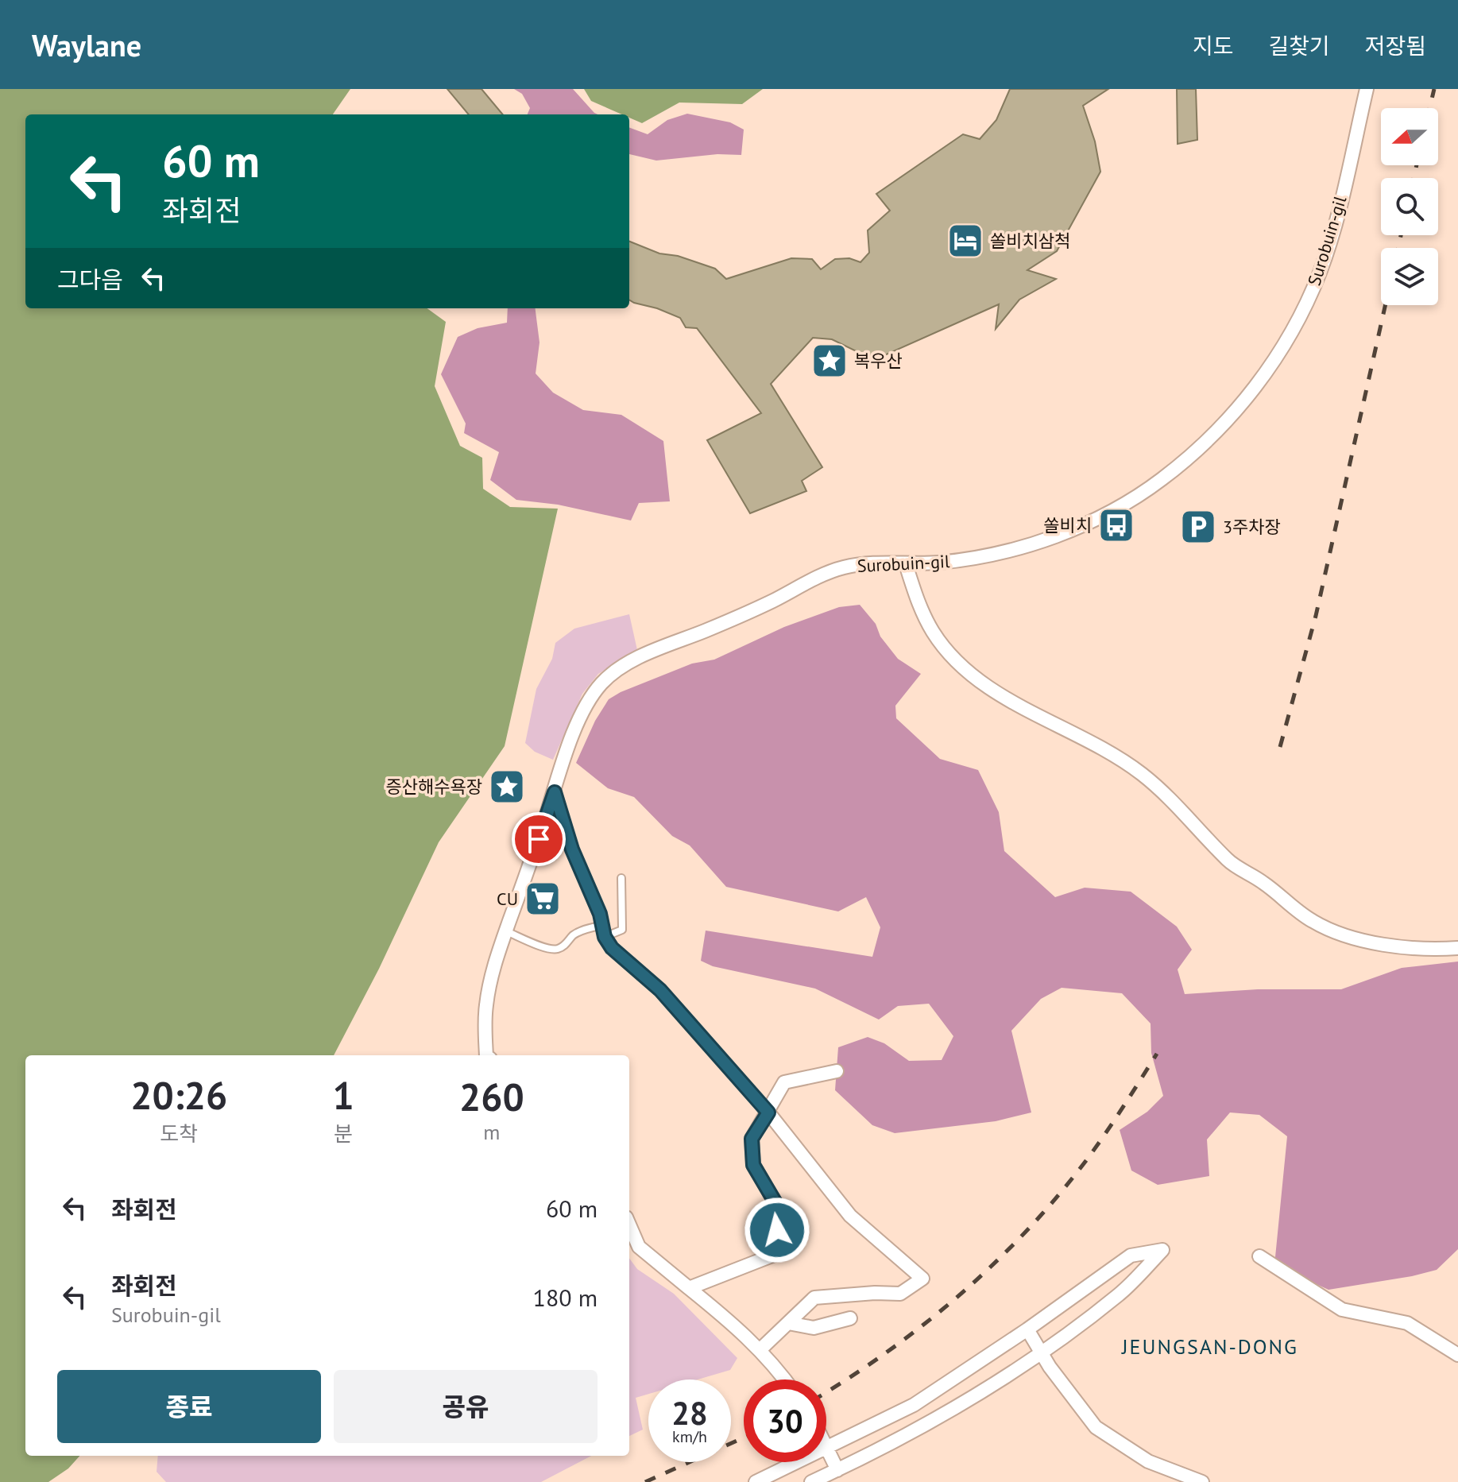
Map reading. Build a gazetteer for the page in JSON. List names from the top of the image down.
{
  "streets": {
    "street": ["Surobuin-gil"]
  },
  "districts": ["JEUNGSAN-DONG"],
  "places": {
    "hotel": ["쏠비치삼척"],
    "place": ["복우산", "증산해수욕장"],
    "bus stop": ["쏠비치"],
    "parking": ["3주차장"],
    "supermarket": ["CU"]
  },
  "north": "left",
  "page": {
    "header": "Waylane",
    "nav": ["지도", "길찾기", "저장됨"],
    "turn": ["60 m", "좌회전"],
    "then": "그다음",
    "eta": [
      "20:26",
      "도착",
      "1",
      "분",
      "260",
      "m"
    ],
    "list": [
      {
        "name": "좌회전",
        "value": "60 m"
      },
      {
        "name": "좌회전",
        "note": "Surobuin-gil",
        "value": "180 m"
      }
    ],
    "buttons": ["종료", "공유"],
    "speed": "28 km/h",
    "limit": "30"
  }
}
